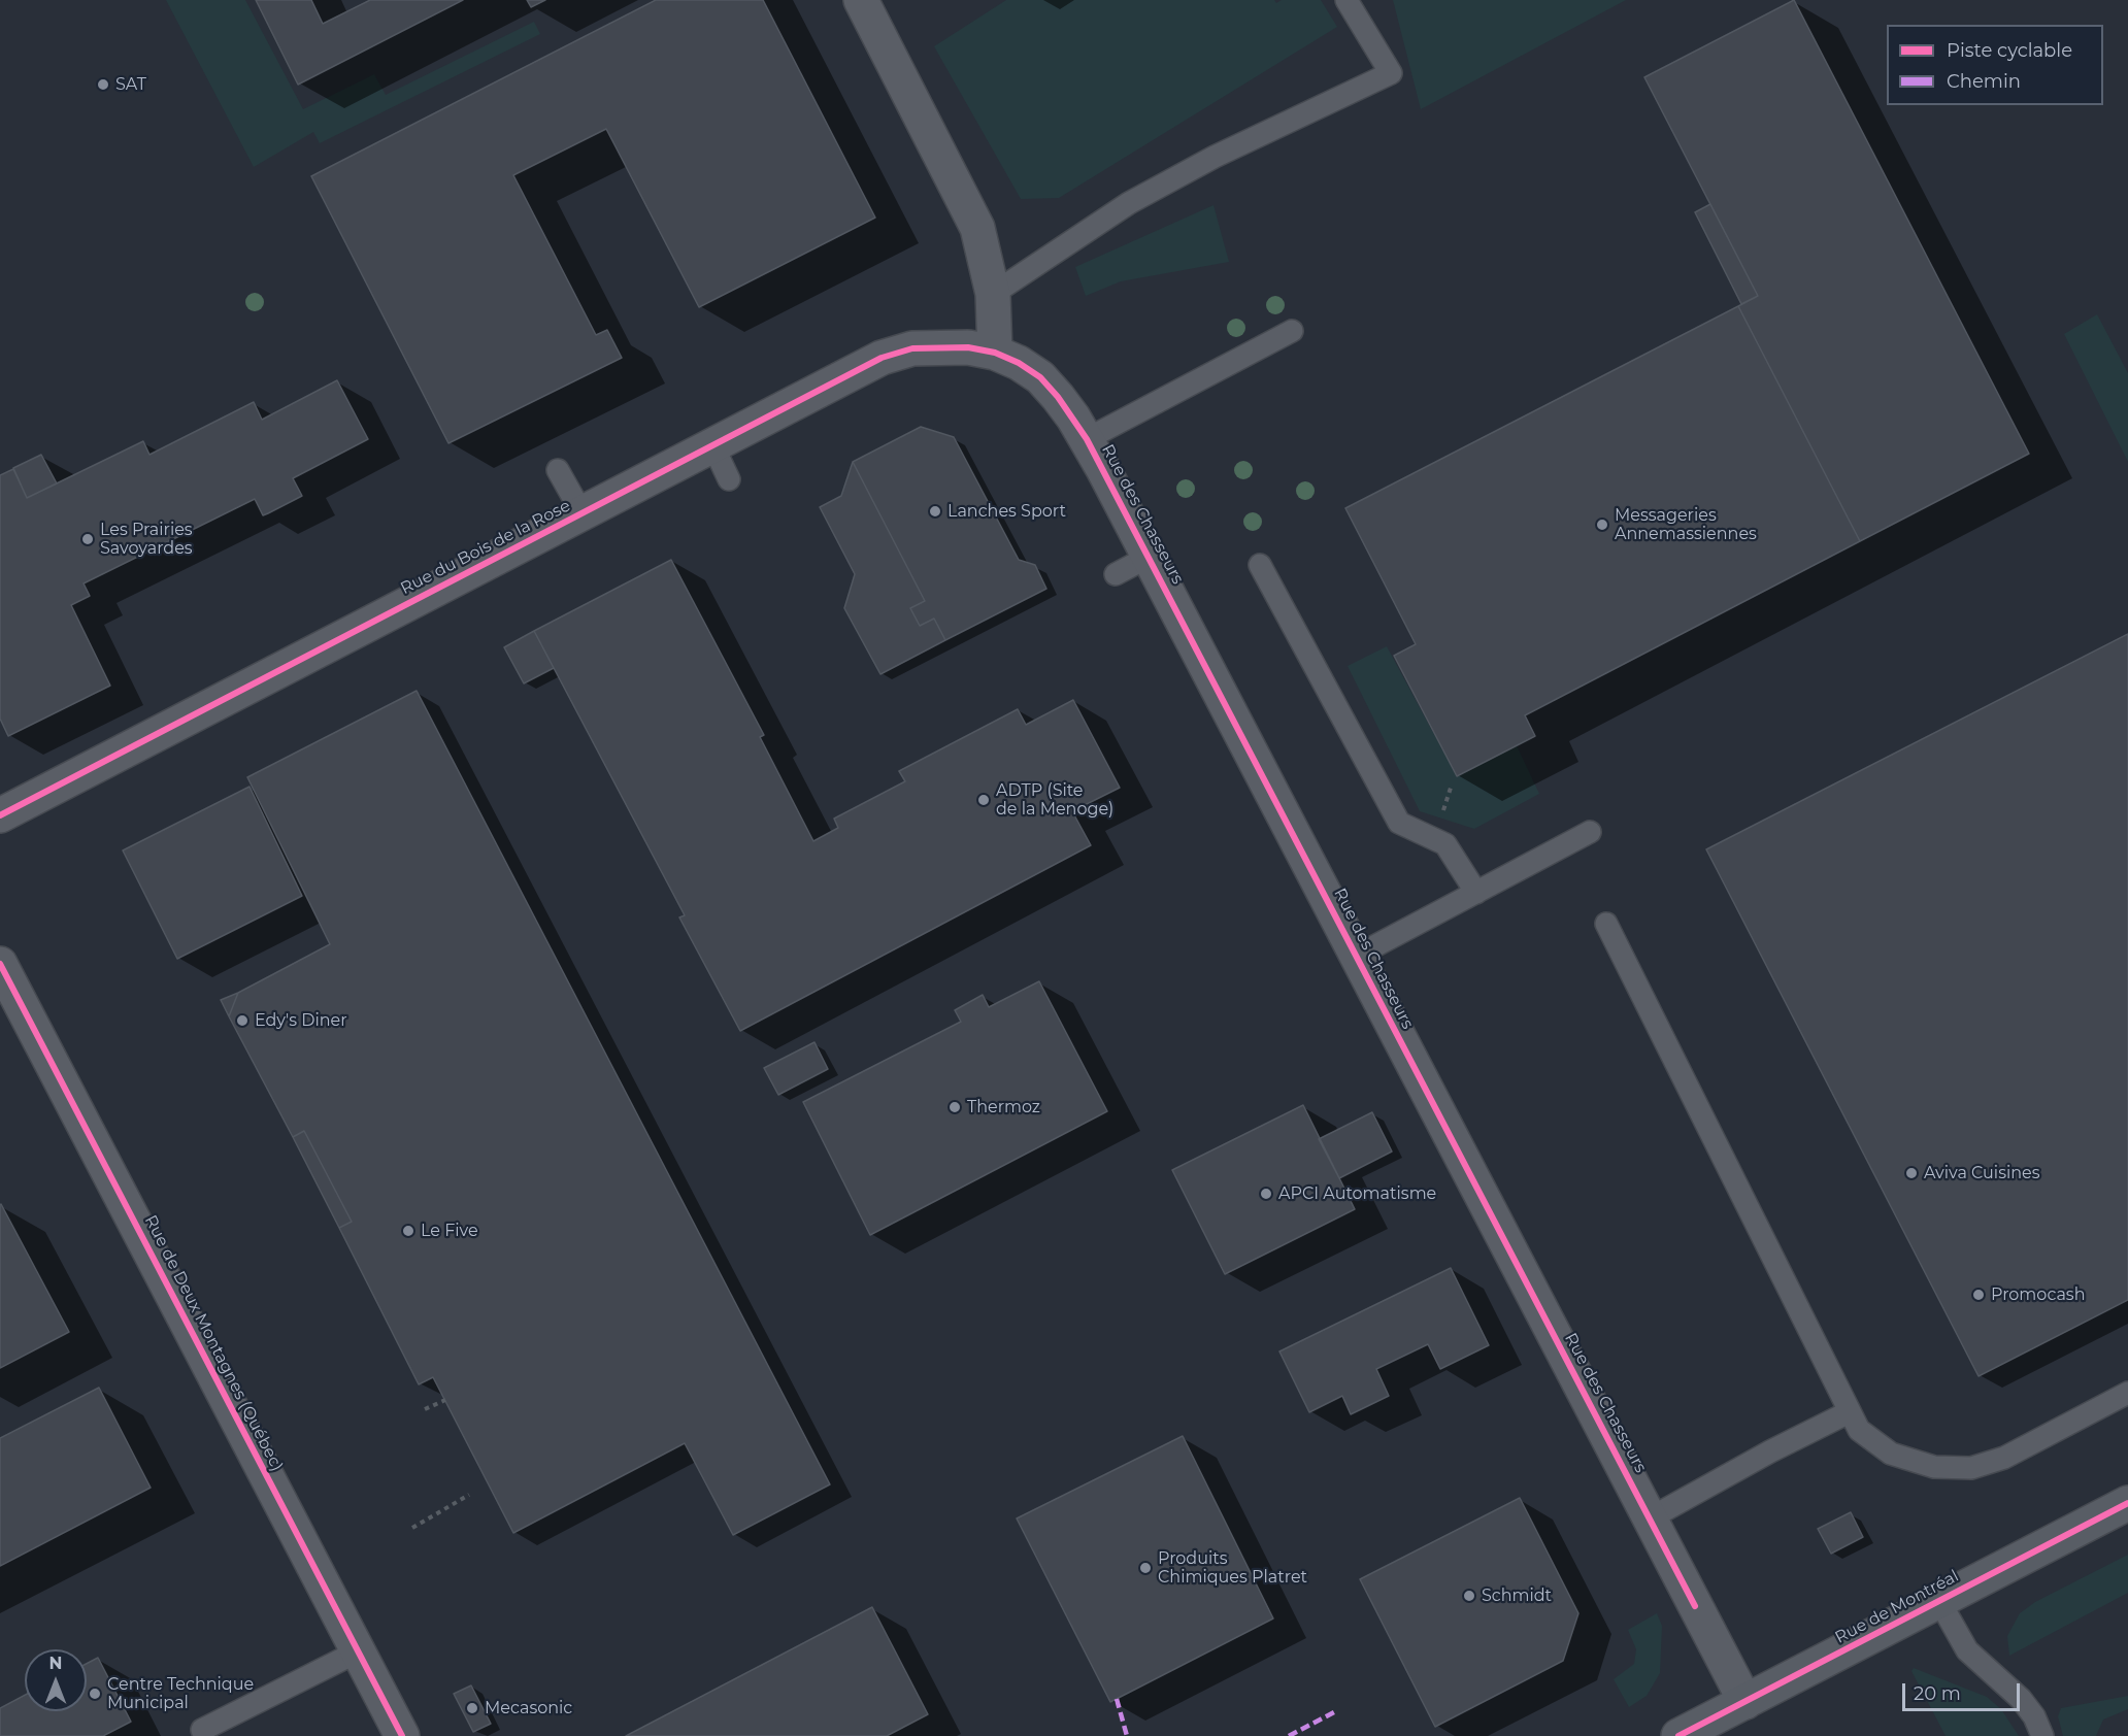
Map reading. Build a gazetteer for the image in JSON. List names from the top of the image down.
{
  "streets": {
    "street": [
      "Rue des Chasseurs",
      "Rue du Bois de la Rose",
      "Rue de Deux Montagnes (Québec)",
      "Rue de Montréal"
    ]
  },
  "crossings": [
    ["Rue des Chasseurs", "Rue du Bois de la Rose"],
    ["Rue des Chasseurs", "Rue de Montréal"]
  ],
  "places": [
    "SAT",
    "Lanches Sport",
    "Messageries Annemassiennes",
    "Les Prairies Savoyardes",
    "ADTP (Site de la Menoge)",
    "Edy's Diner",
    "Thermoz",
    "Aviva Cuisines",
    "APCI Automatisme",
    "Le Five",
    "Promocash",
    "Produits Chimiques Platret",
    "Schmidt",
    "Centre Technique Municipal",
    "Mecasonic"
  ],
  "legend": ["Piste cyclable", "Chemin"],
  "scale_bar": "20 m",
  "north": "top"
}
